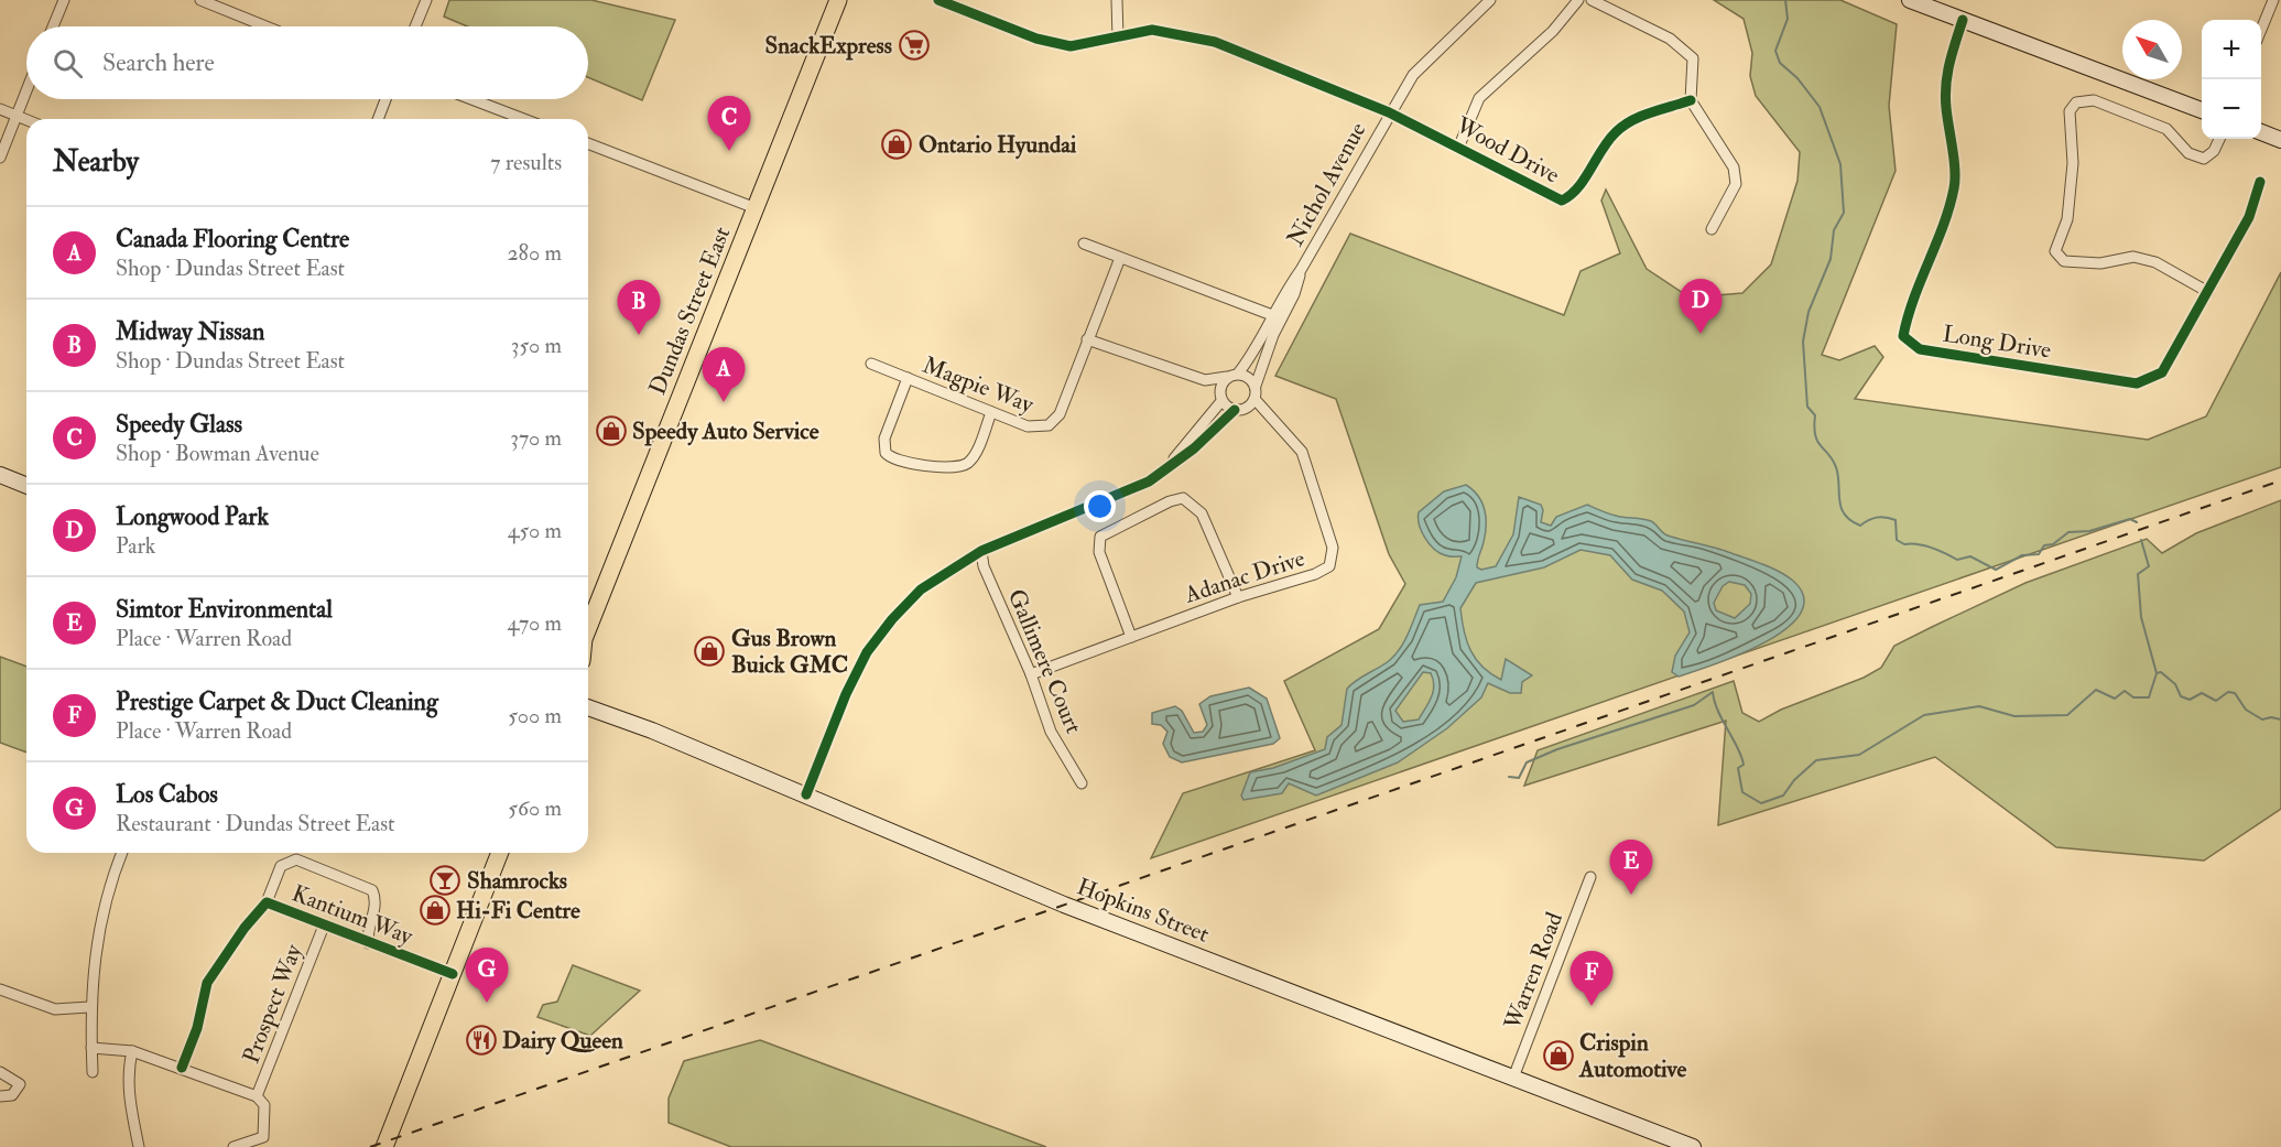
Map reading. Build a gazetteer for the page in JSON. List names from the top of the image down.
{
  "streets": {
    "main road": ["Dundas Street East", "Hopkins Street"],
    "street": [
      "Wood Drive",
      "Nichol Avenue",
      "Long Drive",
      "Magpie Way",
      "Adanac Drive",
      "Gallimere Court",
      "Kantium Way",
      "Warren Road",
      "Prospect Way"
    ]
  },
  "crossings": [
    ["Wood Drive", "Nichol Avenue"],
    ["Nichol Avenue", "Adanac Drive"],
    ["Adanac Drive", "Gallimere Court"],
    ["Hopkins Street", "Warren Road"],
    ["Kantium Way", "Prospect Way"]
  ],
  "places": {
    "supermarket": ["SnackExpress"],
    "shop": [
      "Ontario Hyundai",
      "Speedy Auto Service",
      "Gus Brown Buick GMC",
      "Hi-Fi Centre",
      "Crispin Automotive"
    ],
    "bar": ["Shamrocks"],
    "restaurant": ["Dairy Queen"]
  },
  "north": "top left",
  "page": {
    "map_buttons": ["+", "−"],
    "search": "Search here",
    "pins": [
      "C",
      "D",
      "B",
      "A",
      "E",
      "G",
      "F"
    ],
    "heading": ["Nearby", "7 results"],
    "list": [
      {
        "mark": "A",
        "name": "Canada Flooring Centre",
        "note": "Shop · Dundas Street East",
        "value": "280 m"
      },
      {
        "mark": "B",
        "name": "Midway Nissan",
        "note": "Shop · Dundas Street East",
        "value": "350 m"
      },
      {
        "mark": "C",
        "name": "Speedy Glass",
        "note": "Shop · Bowman Avenue",
        "value": "370 m"
      },
      {
        "mark": "D",
        "name": "Longwood Park",
        "note": "Park",
        "value": "450 m"
      },
      {
        "mark": "E",
        "name": "Simtor Environmental",
        "note": "Place · Warren Road",
        "value": "470 m"
      },
      {
        "mark": "F",
        "name": "Prestige Carpet & Duct Cleaning",
        "note": "Place · Warren Road",
        "value": "500 m"
      },
      {
        "mark": "G",
        "name": "Los Cabos",
        "note": "Restaurant · Dundas Street East",
        "value": "560 m"
      }
    ]
  }
}
